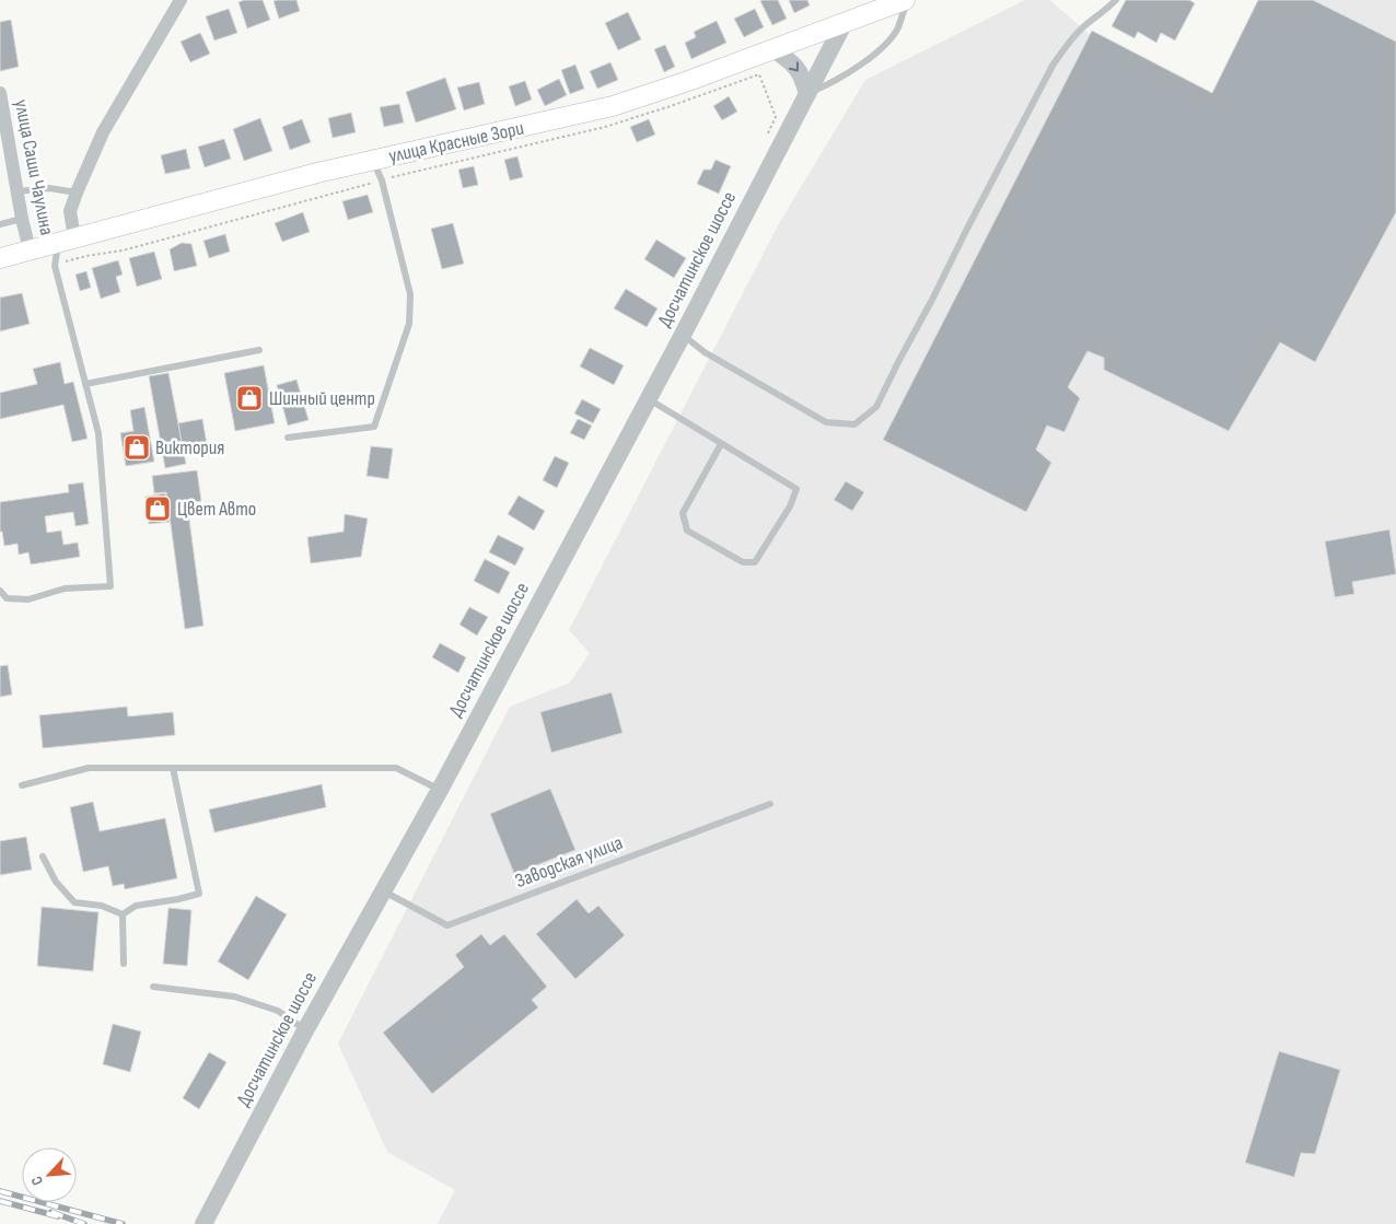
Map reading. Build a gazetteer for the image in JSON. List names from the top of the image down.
{
  "streets": {
    "main road": ["улица Красные Зори"],
    "street": ["улица Саши Чаулина", "Досчатинское шоссе"],
    "lane": ["Заводская улица"]
  },
  "crossings": [
    ["улица Красные Зори", "улица Саши Чаулина"],
    ["улица Красные Зори", "Досчатинское шоссе"],
    ["Досчатинское шоссе", "Заводская улица"]
  ],
  "places": {
    "shop": ["Шинный центр", "Виктория", "Цвет Авто"]
  },
  "north": "bottom left"
}
